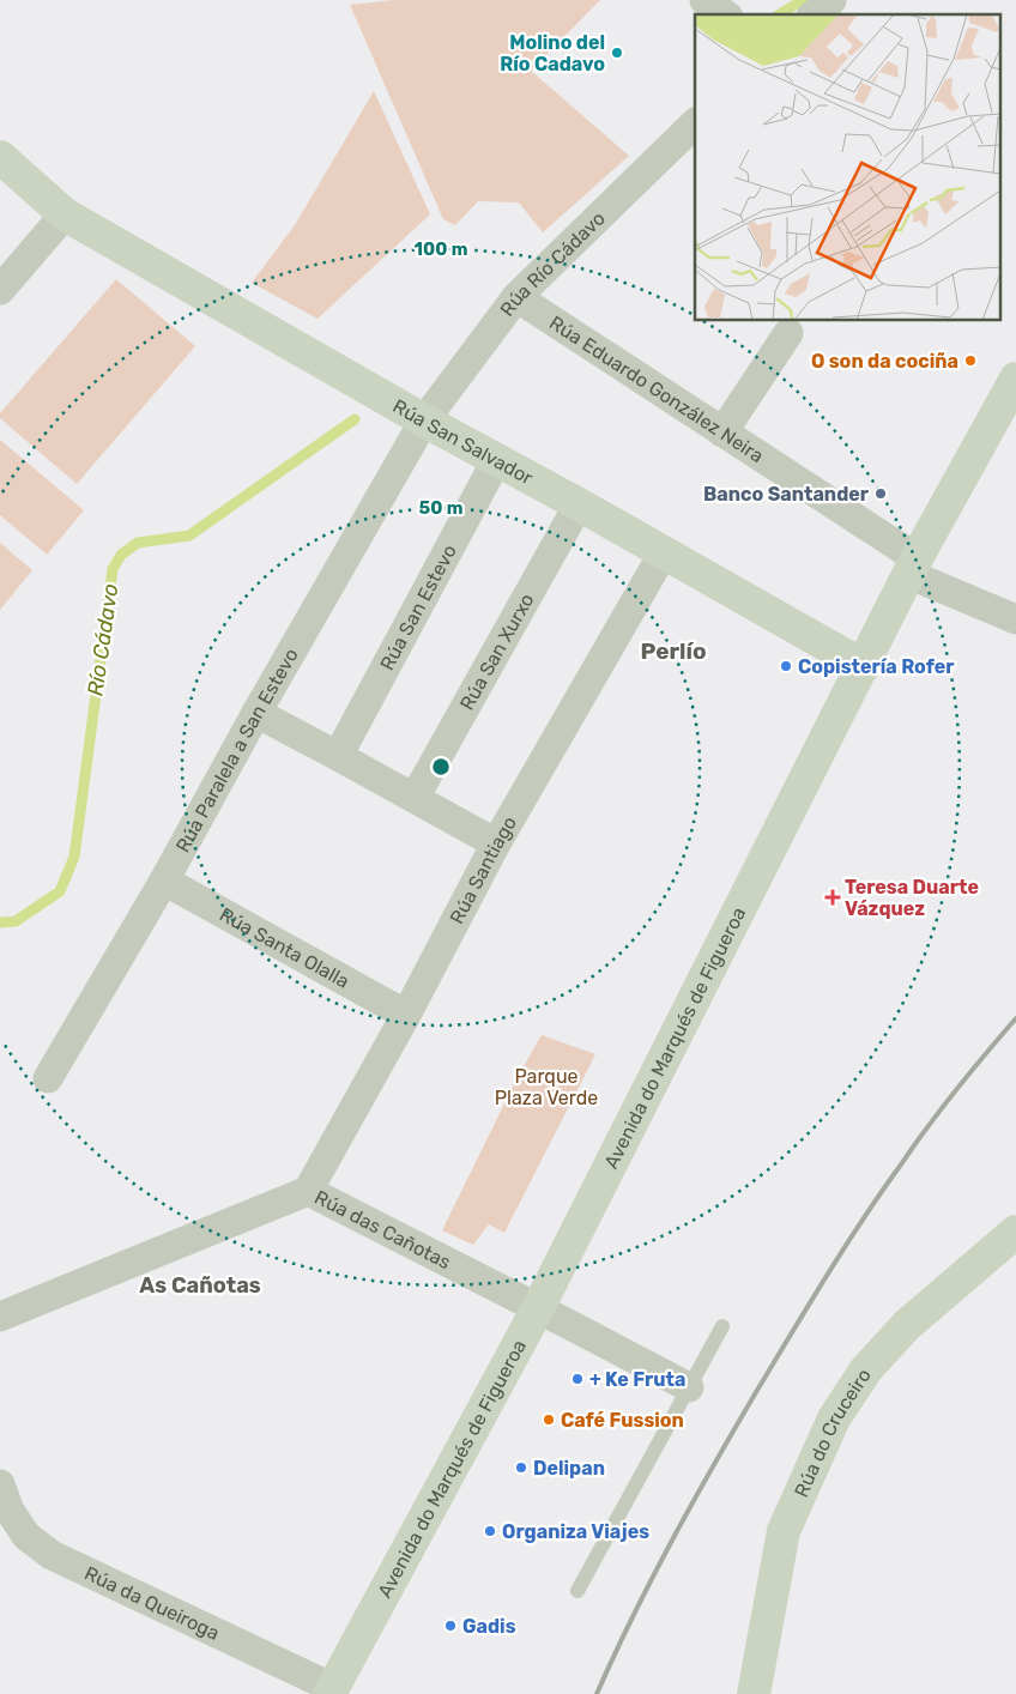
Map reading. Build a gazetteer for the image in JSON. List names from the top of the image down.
{
  "streets": {
    "street": [
      "Rúa Río Cádavo",
      "Rúa Eduardo González Neira",
      "Rúa San Salvador",
      "Rúa San Estevo",
      "Rúa San Xurxo",
      "Rúa Paralela a San Estevo",
      "Rúa Santiago",
      "Rúa Santa Olalla",
      "Avenida do Marqués de Figueroa",
      "Rúa das Cañotas",
      "Rúa do Cruceiro",
      "Rúa da Queiroga"
    ]
  },
  "crossings": [
    ["Rúa Río Cádavo", "Rúa Eduardo González Neira"],
    ["Rúa Río Cádavo", "Rúa San Salvador"],
    ["Rúa Río Cádavo", "Rúa Paralela a San Estevo"],
    ["Rúa Eduardo González Neira", "Avenida do Marqués de Figueroa"],
    ["Rúa San Salvador", "Rúa San Estevo"],
    ["Rúa San Salvador", "Rúa San Xurxo"],
    ["Rúa San Salvador", "Rúa Paralela a San Estevo"],
    ["Rúa San Salvador", "Rúa Santiago"],
    ["Rúa San Salvador", "Avenida do Marqués de Figueroa"],
    ["Rúa Paralela a San Estevo", "Rúa Santa Olalla"],
    ["Rúa Santiago", "Rúa Santa Olalla"],
    ["Rúa Santiago", "Rúa das Cañotas"],
    ["Avenida do Marqués de Figueroa", "Rúa das Cañotas"],
    ["Avenida do Marqués de Figueroa", "Rúa da Queiroga"]
  ],
  "districts": ["Perlío", "As Cañotas"],
  "water": ["Río Cádavo"],
  "parks": ["Parque Plaza Verde"],
  "places": {
    "other": [
      "Molino del Río Cadavo",
      "O son da cociña",
      "Banco Santander",
      "Copistería Rofer",
      "+ Ke Fruta",
      "Café Fussion",
      "Delipan",
      "Organiza Viajes",
      "Gadis"
    ],
    "health": ["Teresa Duarte Vázquez"]
  },
  "rings": ["100 m", "50 m"]
}
